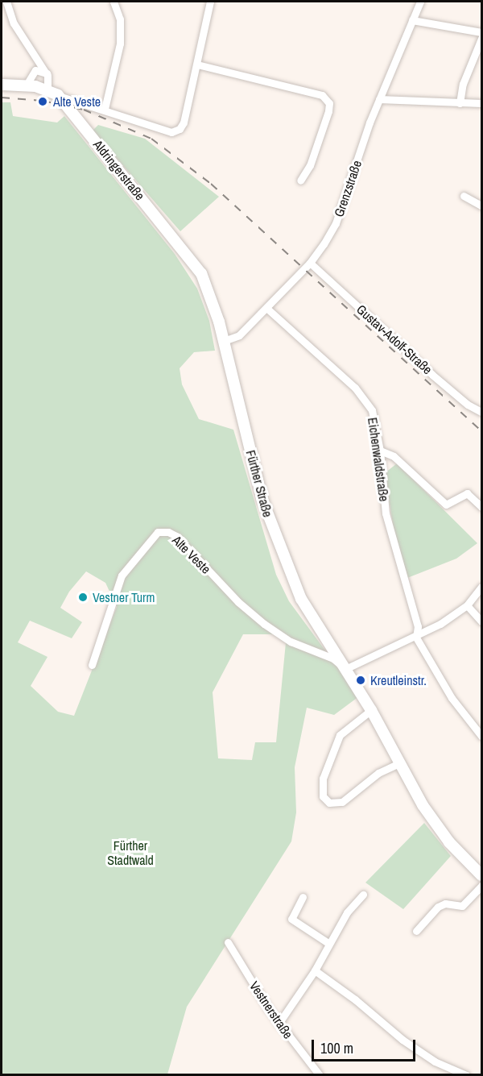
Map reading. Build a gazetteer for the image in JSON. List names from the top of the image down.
{
  "streets": {
    "main road": ["Aldringerstraße", "Fürther Straße"],
    "street": [
      "Grenzstraße",
      "Gustav-Adolf-Straße",
      "Eichenwaldstraße",
      "Alte Veste",
      "Vestnerstraße"
    ]
  },
  "crossings": [
    ["Aldringerstraße", "Fürther Straße"],
    ["Grenzstraße", "Gustav-Adolf-Straße"],
    ["Grenzstraße", "Eichenwaldstraße"],
    ["Grenzstraße", "Fürther Straße"],
    ["Fürther Straße", "Alte Veste"]
  ],
  "parks": ["Fürther Stadtwald"],
  "places": ["Alte Veste", "Vestner Turm", "Kreutleinstr."],
  "scale_bar": "100 m"
}
